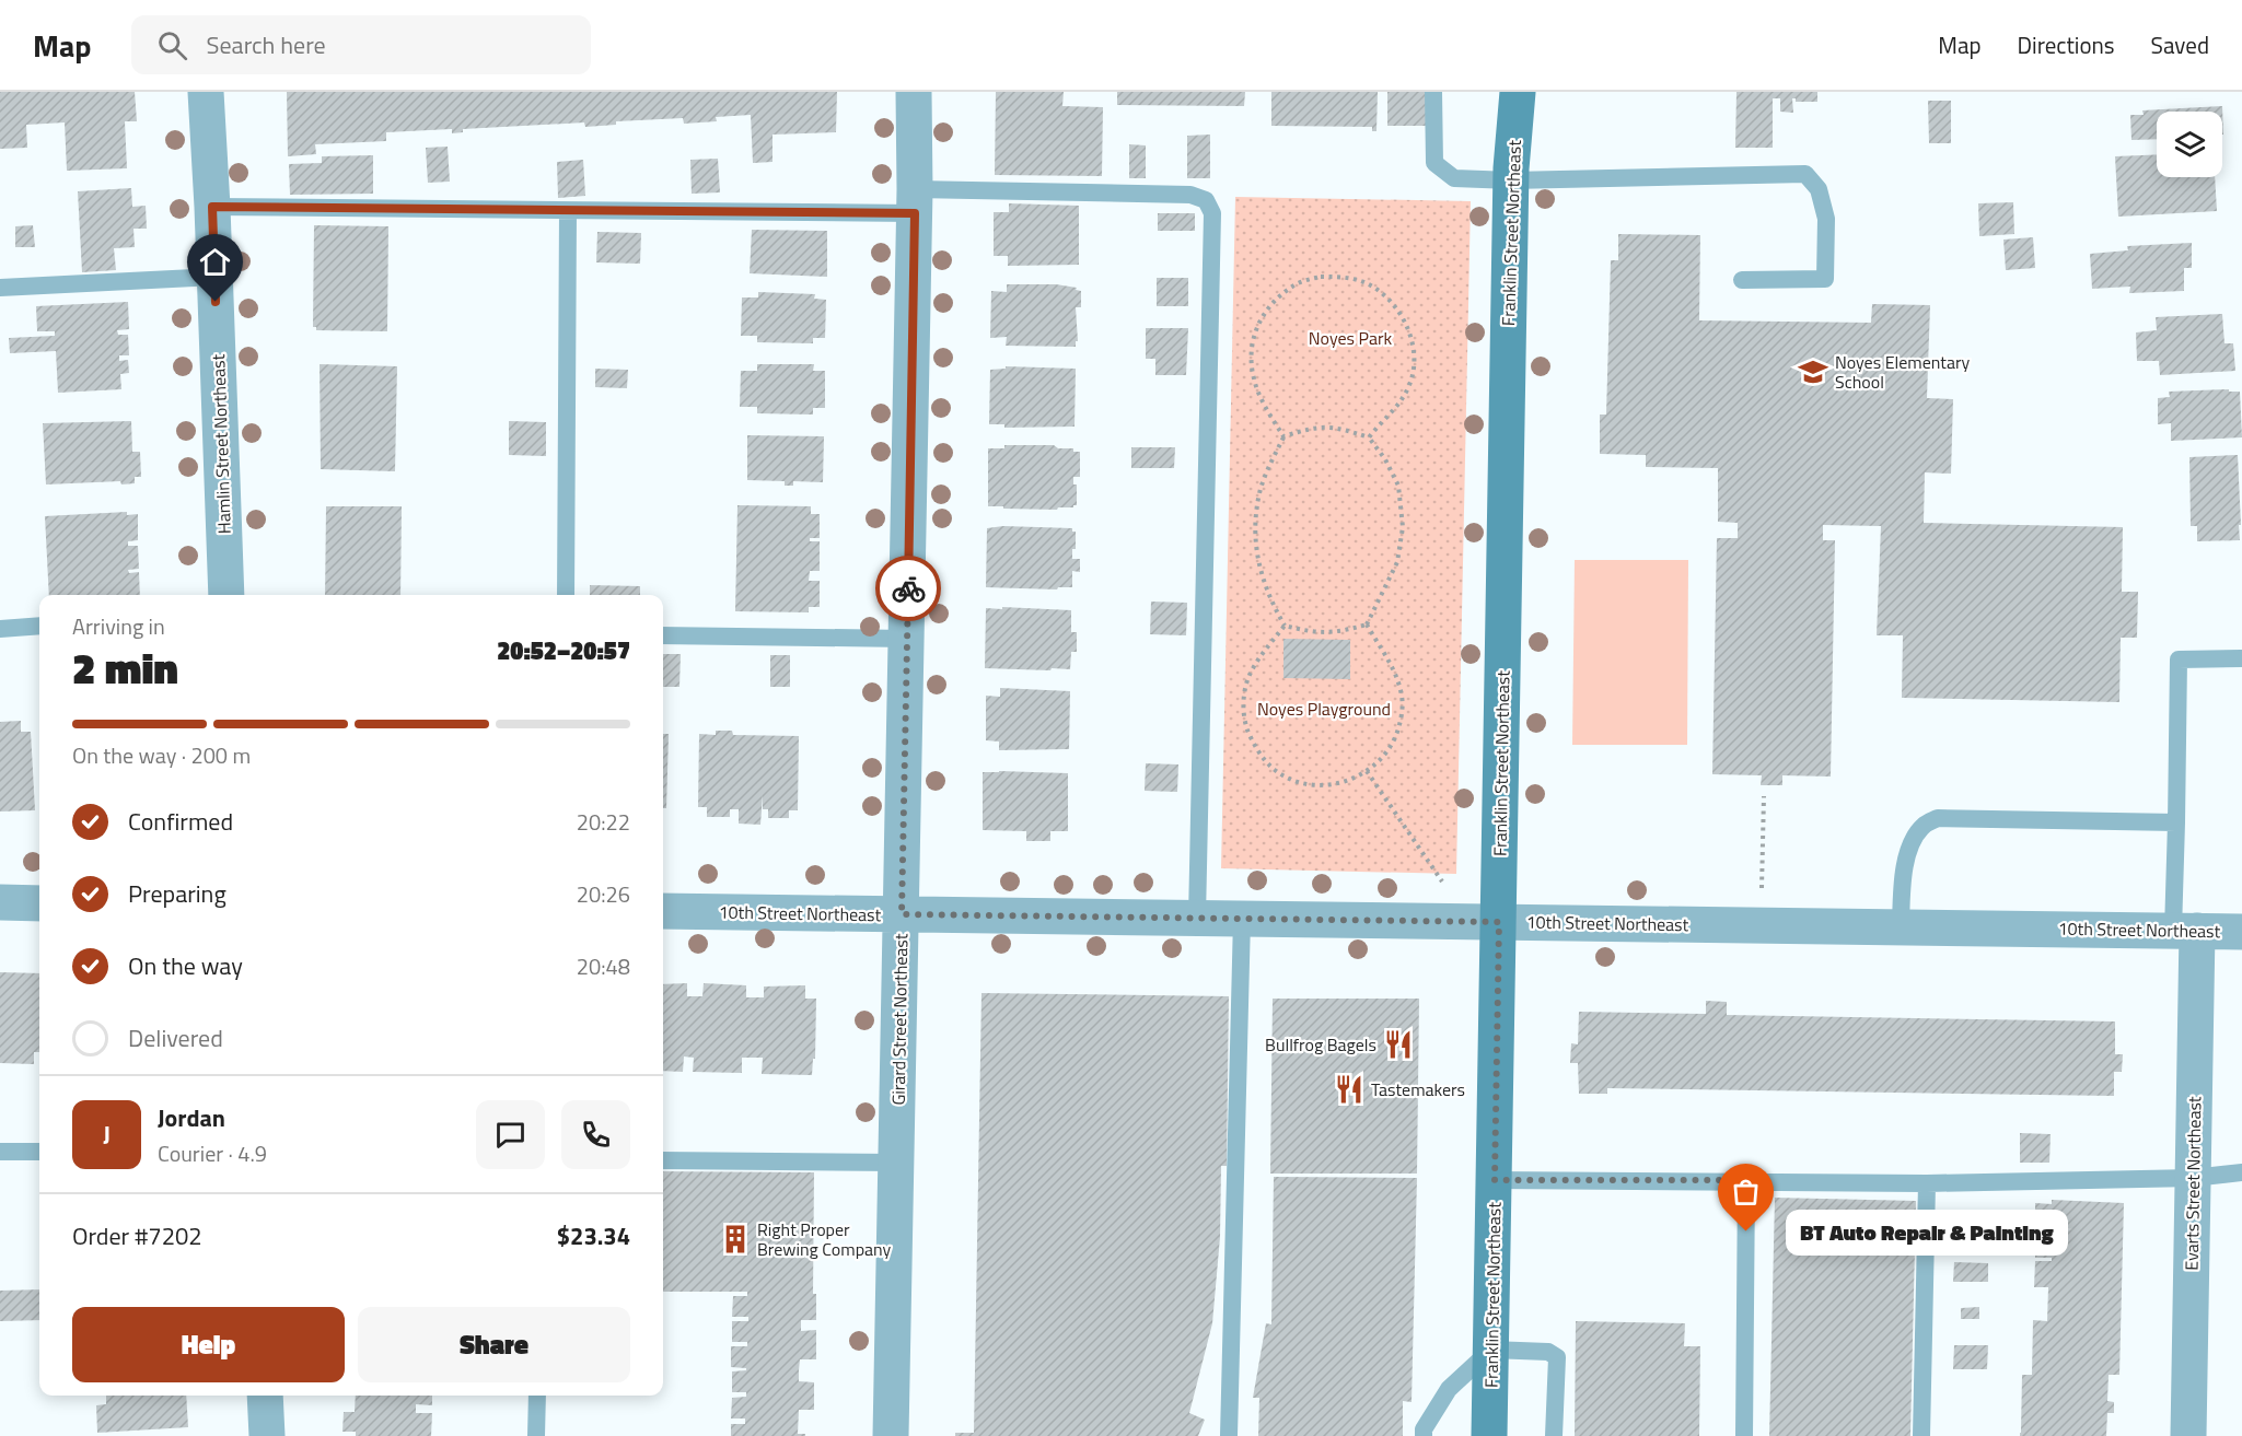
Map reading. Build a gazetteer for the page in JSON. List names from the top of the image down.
{
  "streets": {
    "street": [
      "Franklin Street Northeast",
      "Hamlin Street Northeast",
      "10th Street Northeast",
      "Girard Street Northeast",
      "Evarts Street Northeast"
    ]
  },
  "crossings": [
    ["Franklin Street Northeast", "10th Street Northeast"],
    ["10th Street Northeast", "Girard Street Northeast"],
    ["10th Street Northeast", "Evarts Street Northeast"]
  ],
  "parks": ["Noyes Park", "Noyes Playground"],
  "places": {
    "school or university": ["Noyes Elementary School"],
    "restaurant": ["Bullfrog Bagels", "Tastemakers"],
    "other": ["BT Auto Repair & Painting"],
    "building": ["Right Proper Brewing Company"]
  },
  "page": {
    "header": "Map",
    "search": "Search here",
    "nav": ["Map", "Directions", "Saved"],
    "heading": ["2 min", "Arriving in", "20:52–20:57"],
    "panel": [
      "Jordan",
      "Courier · 4.9",
      "Order #7202",
      "$23.34"
    ],
    "bar": "On the way · 200 m",
    "list": [
      ["Confirmed", "20:22"],
      ["Preparing", "20:26"],
      ["On the way", "20:48"],
      "Delivered"
    ],
    "round": "J",
    "bubble": "BT Auto Repair & Painting",
    "buttons": ["Help", "Share"]
  }
}
